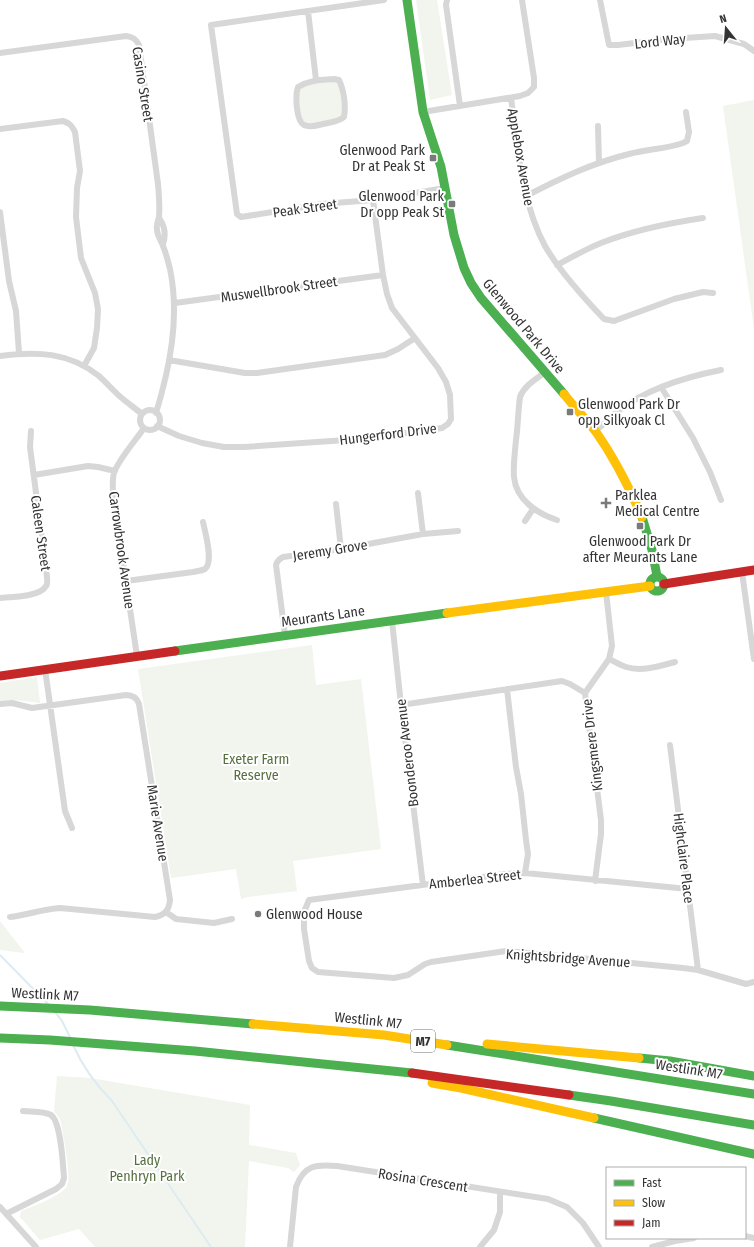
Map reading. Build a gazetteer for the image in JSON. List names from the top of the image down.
{
  "streets": {
    "main road": [
      "Glenwood Park Drive",
      "Meurants Lane",
      "Westlink M7",
      "M7"
    ],
    "street": [
      "Lord Way",
      "Casino Street",
      "Applebox Avenue",
      "Peak Street",
      "Muswellbrook Street",
      "Hungerford Drive",
      "Caleen Street",
      "Carrowbrook Avenue",
      "Jeremy Grove",
      "Kingsmere Drive",
      "Boonderoo Avenue",
      "Marie Avenue",
      "Highclaire Place",
      "Amberlea Street",
      "Knightsbridge Avenue",
      "Rosina Crescent"
    ]
  },
  "crossings": [
    ["Casino Street", "Muswellbrook Street"],
    ["Casino Street", "Hungerford Drive"],
    ["Casino Street", "Carrowbrook Avenue"],
    ["Peak Street", "Glenwood Park Drive"],
    ["Peak Street", "Hungerford Drive"],
    ["Muswellbrook Street", "Hungerford Drive"],
    ["Glenwood Park Drive", "Meurants Lane"],
    ["Hungerford Drive", "Carrowbrook Avenue"],
    ["Carrowbrook Avenue", "Meurants Lane"],
    ["Jeremy Grove", "Meurants Lane"],
    ["Meurants Lane", "Kingsmere Drive"],
    ["Meurants Lane", "Boonderoo Avenue"],
    ["Kingsmere Drive", "Amberlea Street"],
    ["Boonderoo Avenue", "Amberlea Street"],
    ["Highclaire Place", "Amberlea Street"],
    ["Highclaire Place", "Knightsbridge Avenue"],
    ["Amberlea Street", "Knightsbridge Avenue"]
  ],
  "parks": ["Exeter Farm Reserve", "Lady Penhryn Park"],
  "places": {
    "transit": [
      "Glenwood Park Dr at Peak St",
      "Glenwood Park Dr opp Peak St",
      "Glenwood Park Dr opp Silkyoak Cl",
      "Glenwood Park Dr after Meurants Lane"
    ],
    "health": ["Parklea Medical Centre"],
    "other": ["Glenwood House"]
  },
  "legend": ["Fast", "Slow", "Jam"],
  "north": "top"
}
